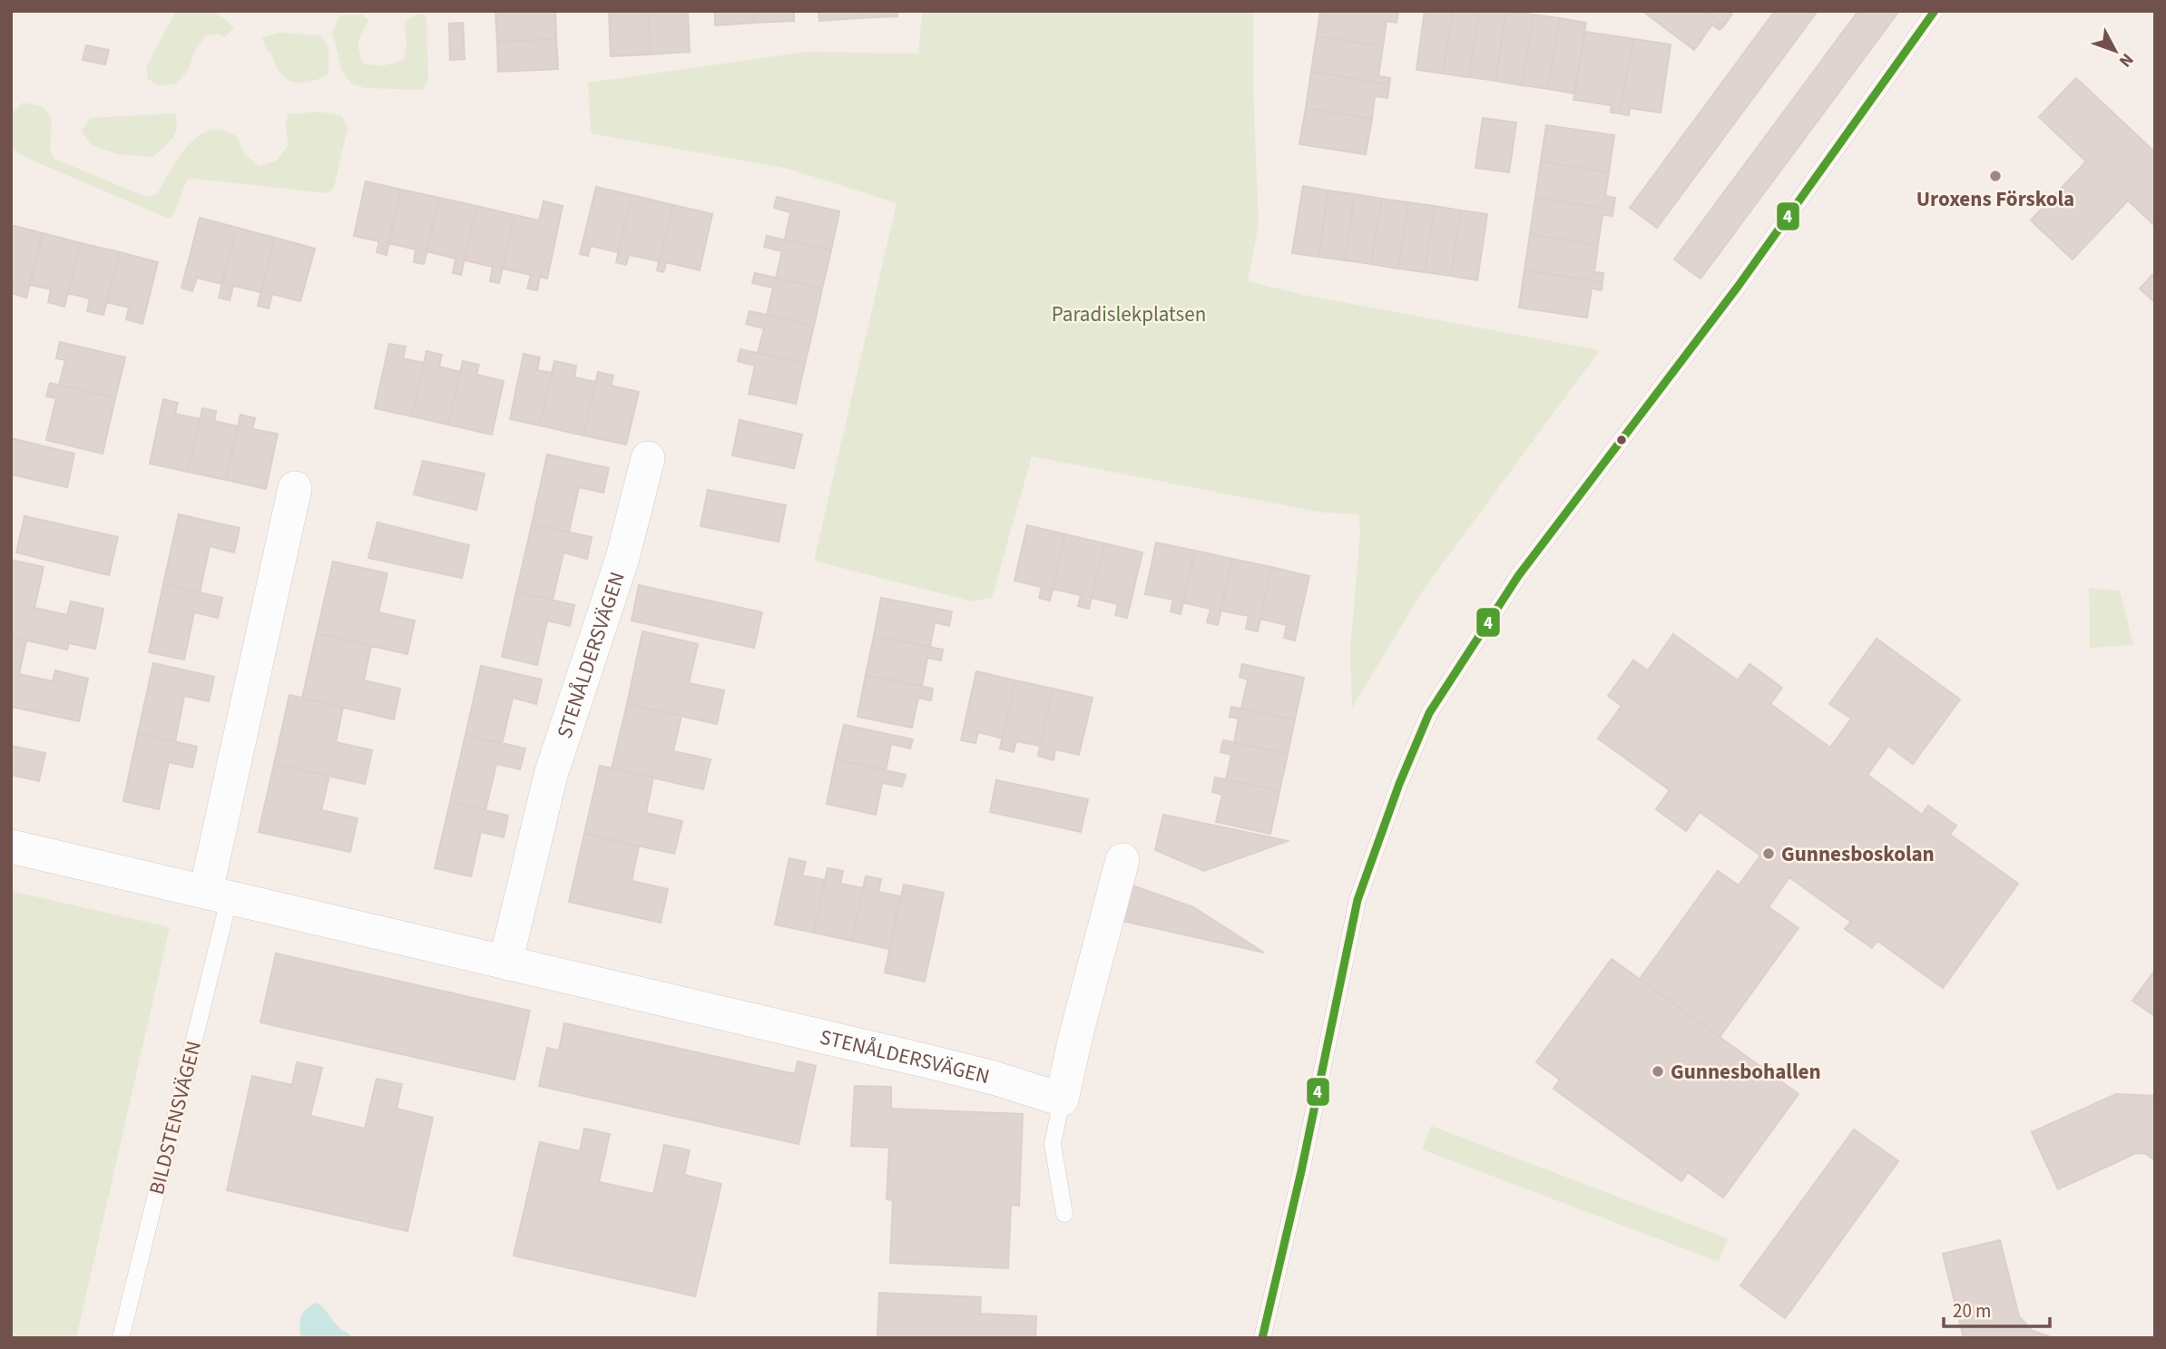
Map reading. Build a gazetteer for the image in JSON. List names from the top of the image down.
{
  "streets": {
    "street": ["STENÅLDERSVÄGEN"],
    "lane": ["BILDSTENSVÄGEN"]
  },
  "crossings": [
    ["STENÅLDERSVÄGEN", "BILDSTENSVÄGEN"]
  ],
  "parks": ["Paradislekplatsen"],
  "places": ["Uroxens Förskola", "Gunnesboskolan", "Gunnesbohallen"],
  "lines": ["transit line 4"],
  "scale_bar": "20 m",
  "north": "bottom right"
}
